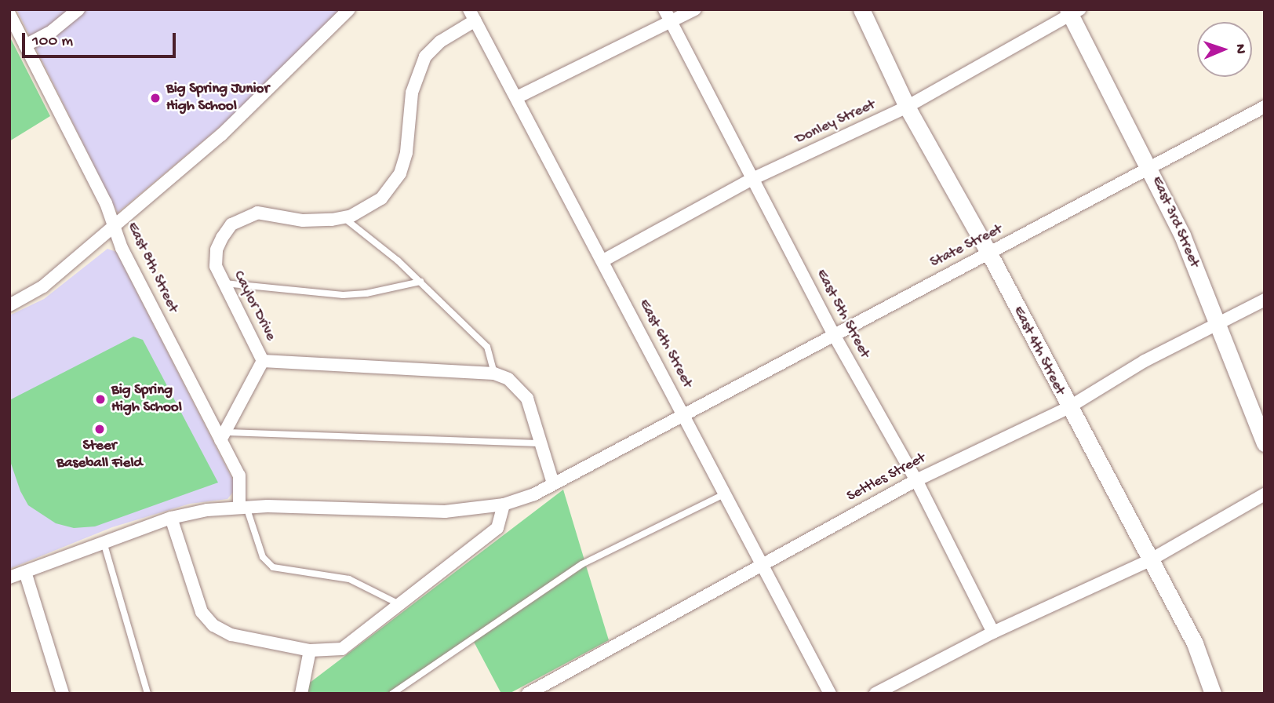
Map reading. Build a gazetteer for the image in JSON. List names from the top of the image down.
{
  "streets": {
    "main road": ["East 3rd Street", "East 4th Street"],
    "street": [
      "Donley Street",
      "State Street",
      "East 8th Street",
      "Caylor Drive",
      "East 5th Street",
      "East 6th Street",
      "Settles Street"
    ]
  },
  "crossings": [
    ["Donley Street", "East 3rd Street"],
    ["Donley Street", "East 5th Street"],
    ["Donley Street", "East 6th Street"],
    ["Donley Street", "East 4th Street"],
    ["East 3rd Street", "State Street"],
    ["East 3rd Street", "Settles Street"],
    ["State Street", "East 5th Street"],
    ["State Street", "East 6th Street"],
    ["State Street", "East 4th Street"],
    ["East 8th Street", "Caylor Drive"],
    ["Caylor Drive", "East 6th Street"],
    ["East 5th Street", "Settles Street"],
    ["East 6th Street", "Settles Street"],
    ["East 4th Street", "Settles Street"]
  ],
  "places": ["Big Spring Junior High School", "Big Spring High School", "Steer Baseball Field"],
  "scale_bar": "100 m",
  "north": "right"
}
